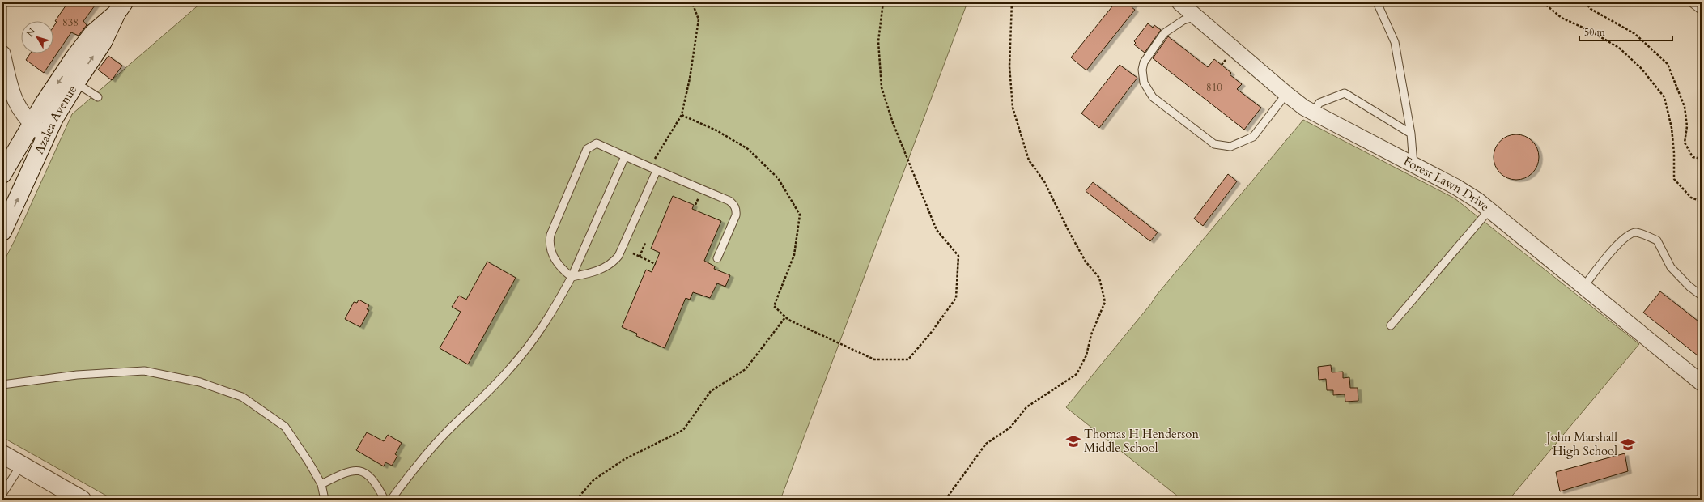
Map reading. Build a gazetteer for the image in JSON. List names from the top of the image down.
{
  "streets": {
    "main road": ["Azalea Avenue"],
    "street": ["Forest Lawn Drive"]
  },
  "places": {
    "school or university": ["Thomas H Henderson Middle School", "John Marshall High School"]
  },
  "house_numbers": ["838", "810"],
  "scale_bar": "50 m",
  "north": "top left"
}
